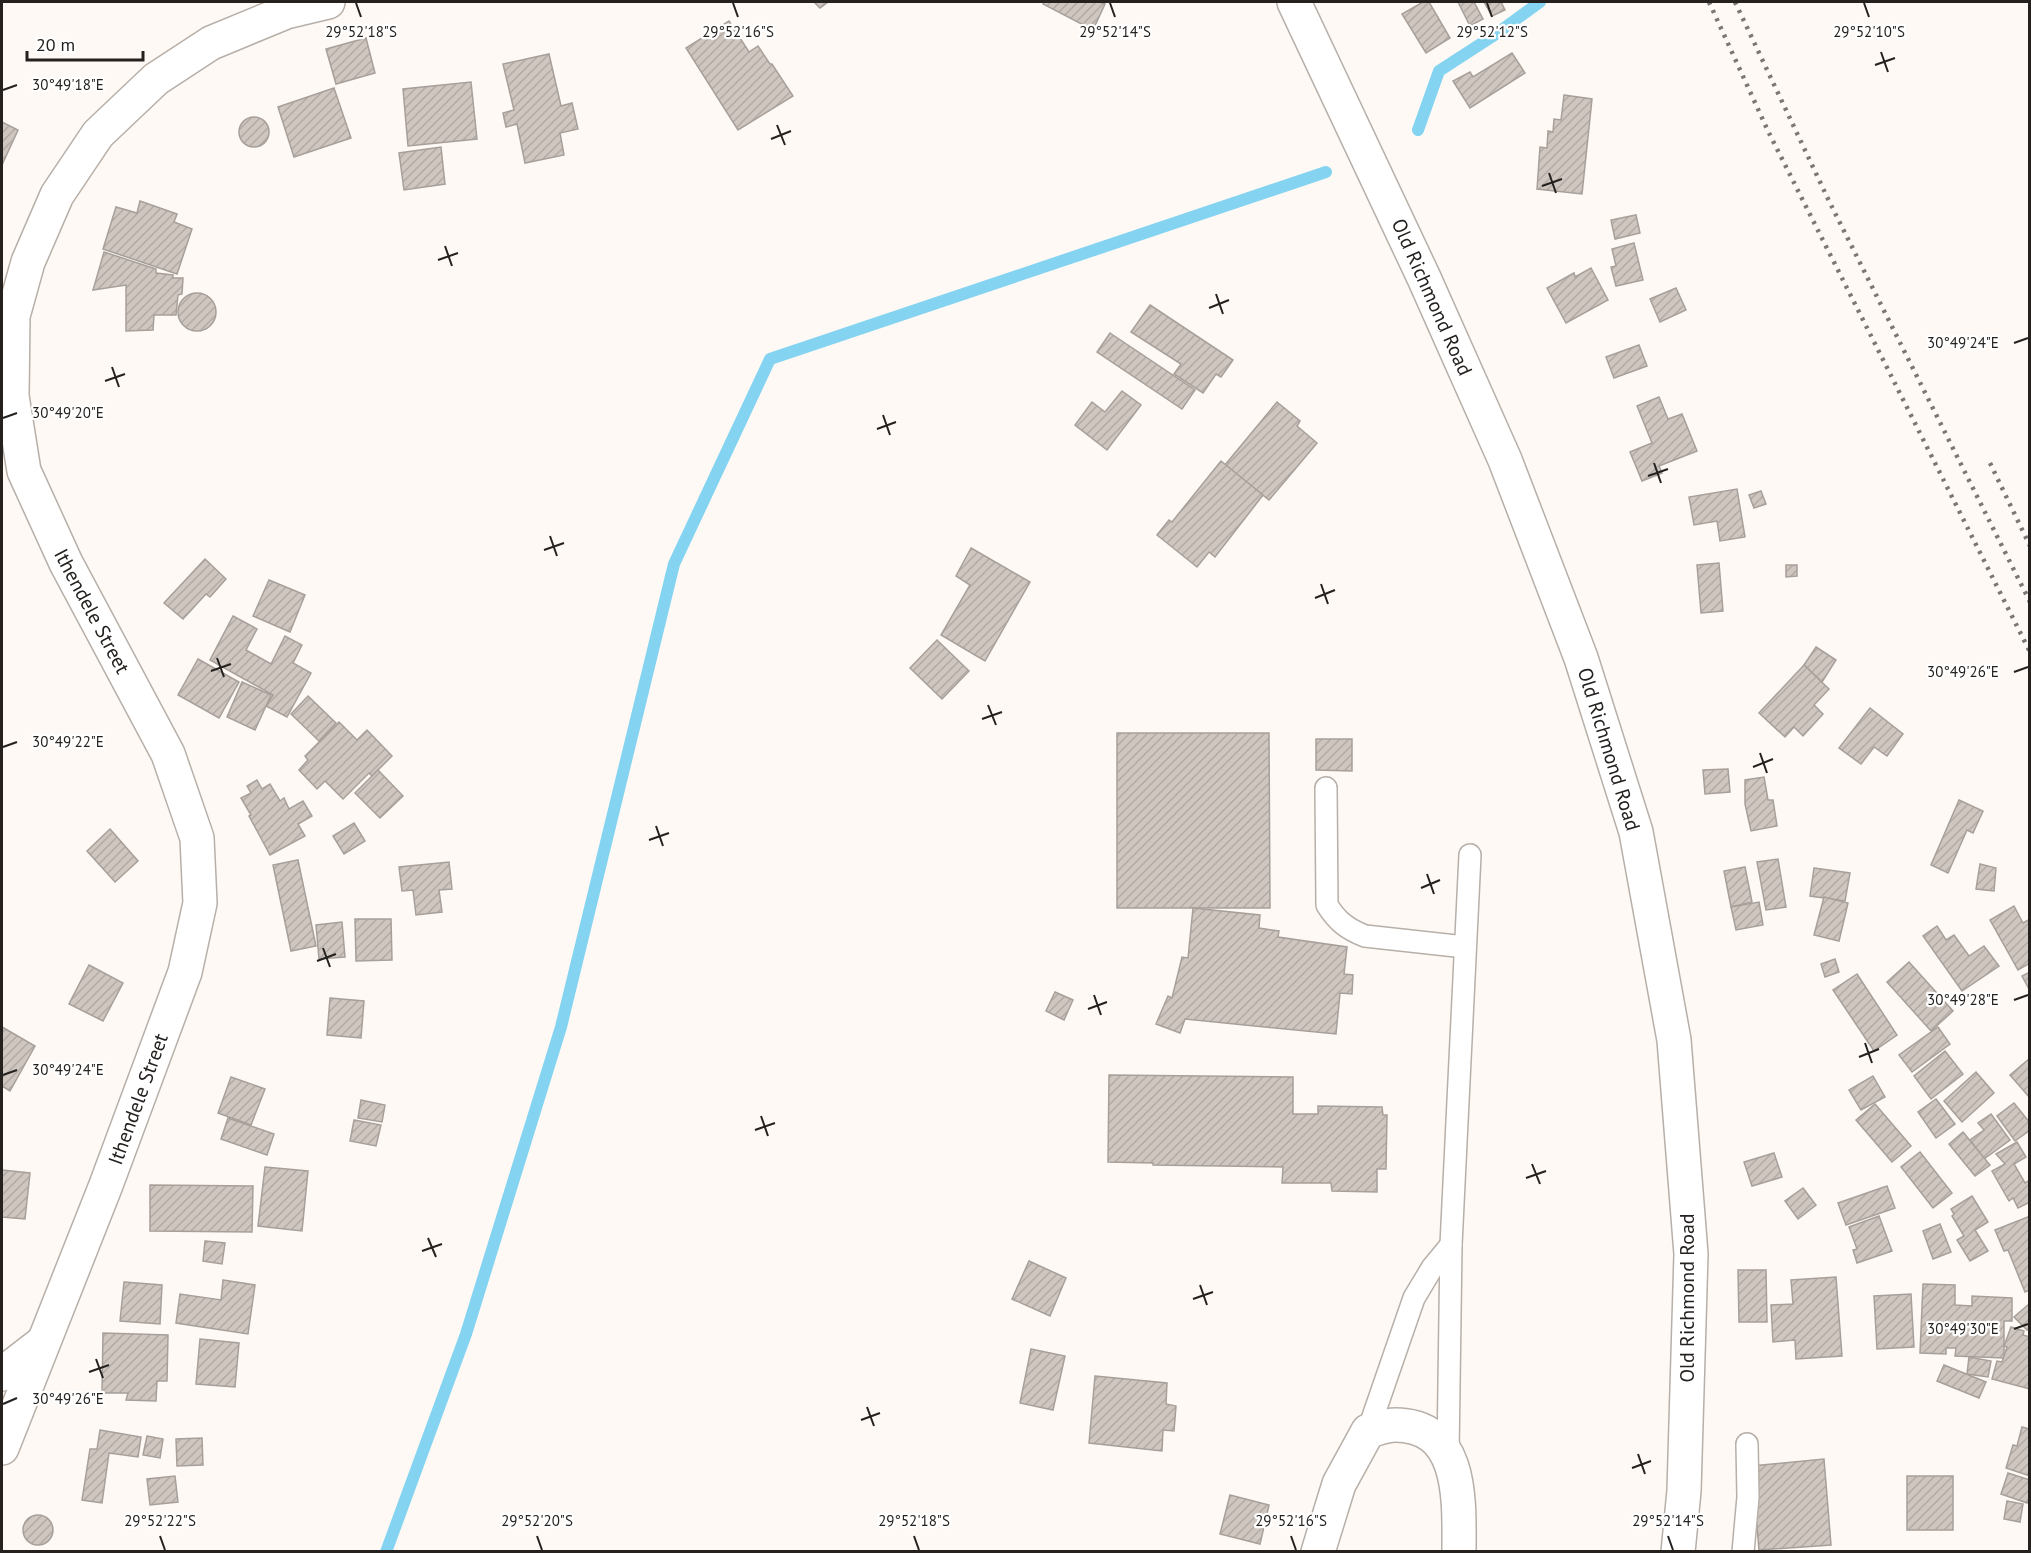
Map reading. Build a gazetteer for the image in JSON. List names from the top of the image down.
{
  "streets": {
    "street": ["Old Richmond Road", "Ithendele Street"]
  },
  "scale_bar": "20 m",
  "coordinates": [
    "29°52'18\"S",
    "29°52'16\"S",
    "29°52'14\"S",
    "29°52'12\"S",
    "29°52'10\"S",
    "30°49'18\"E",
    "30°49'24\"E",
    "30°49'20\"E",
    "30°49'26\"E",
    "30°49'22\"E",
    "30°49'28\"E",
    "30°49'30\"E",
    "29°52'22\"S",
    "29°52'20\"S"
  ]
}
